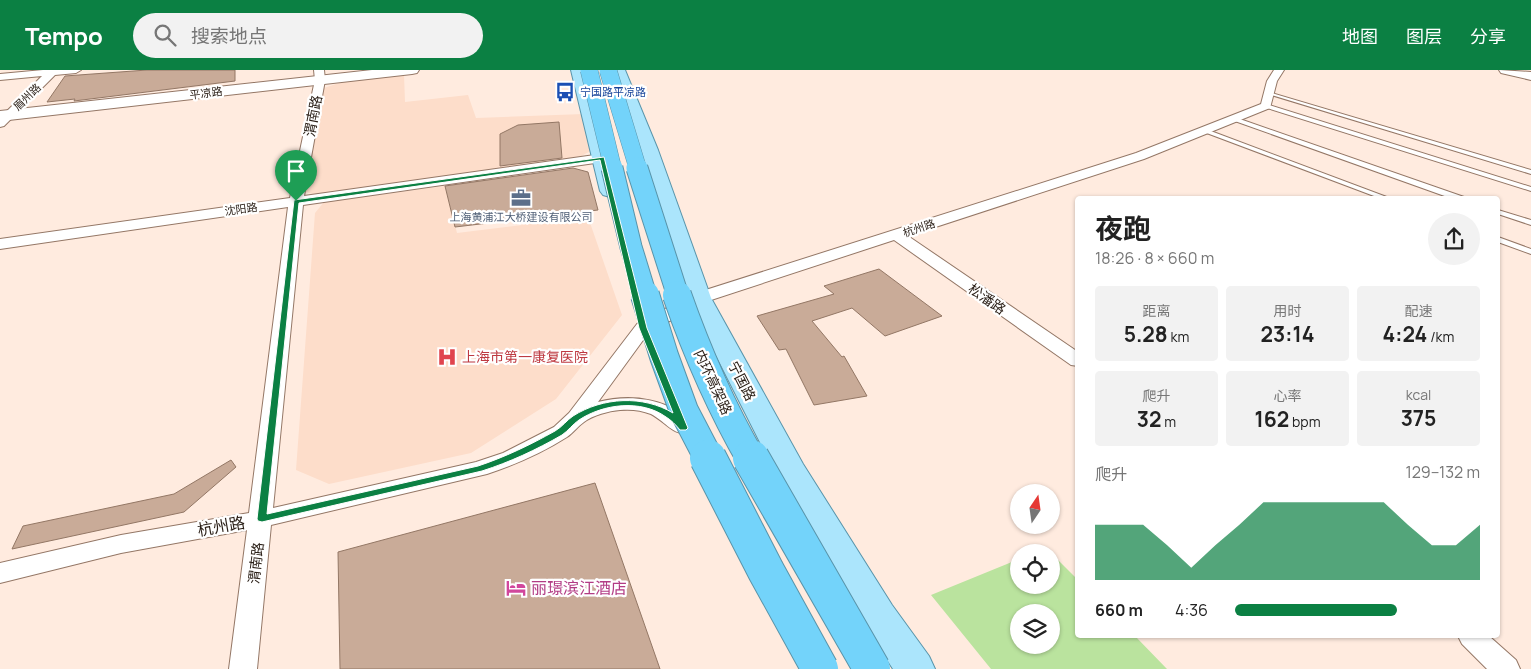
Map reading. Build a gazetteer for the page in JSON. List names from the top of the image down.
{
  "streets": {
    "highway": ["内环高架路"],
    "main road": ["平凉路", "宁国路"],
    "street": [
      "眉州路",
      "渭南路",
      "沈阳路",
      "杭州路",
      "松潘路"
    ]
  },
  "crossings": [
    ["平凉路", "眉州路"],
    ["平凉路", "渭南路"],
    ["渭南路", "沈阳路"],
    ["渭南路", "杭州路"],
    ["杭州路", "松潘路"],
    ["杭州路", "宁国路"]
  ],
  "places": {
    "bus stop": ["宁国路平凉路"],
    "office": ["上海黄浦江大桥建设有限公司"],
    "hospital": ["上海市第一康复医院"],
    "hotel": ["丽璟滨江酒店"]
  },
  "north": "top",
  "page": {
    "header": "Tempo",
    "search": "搜索地点",
    "nav": ["地图", "图层", "分享"],
    "heading": ["夜跑", "18:26 · 8 × 660 m"],
    "stats": [
      ["距离", "5.28 km"],
      ["用时", "23:14"],
      ["配速", "4:24 /km"],
      ["爬升", "32 m"],
      ["心率", "162 bpm"],
      ["kcal", "375"]
    ],
    "chart": ["爬升", "129–132 m"],
    "list": [
      {
        "name": "660 m",
        "note": "4:36"
      }
    ]
  }
}
